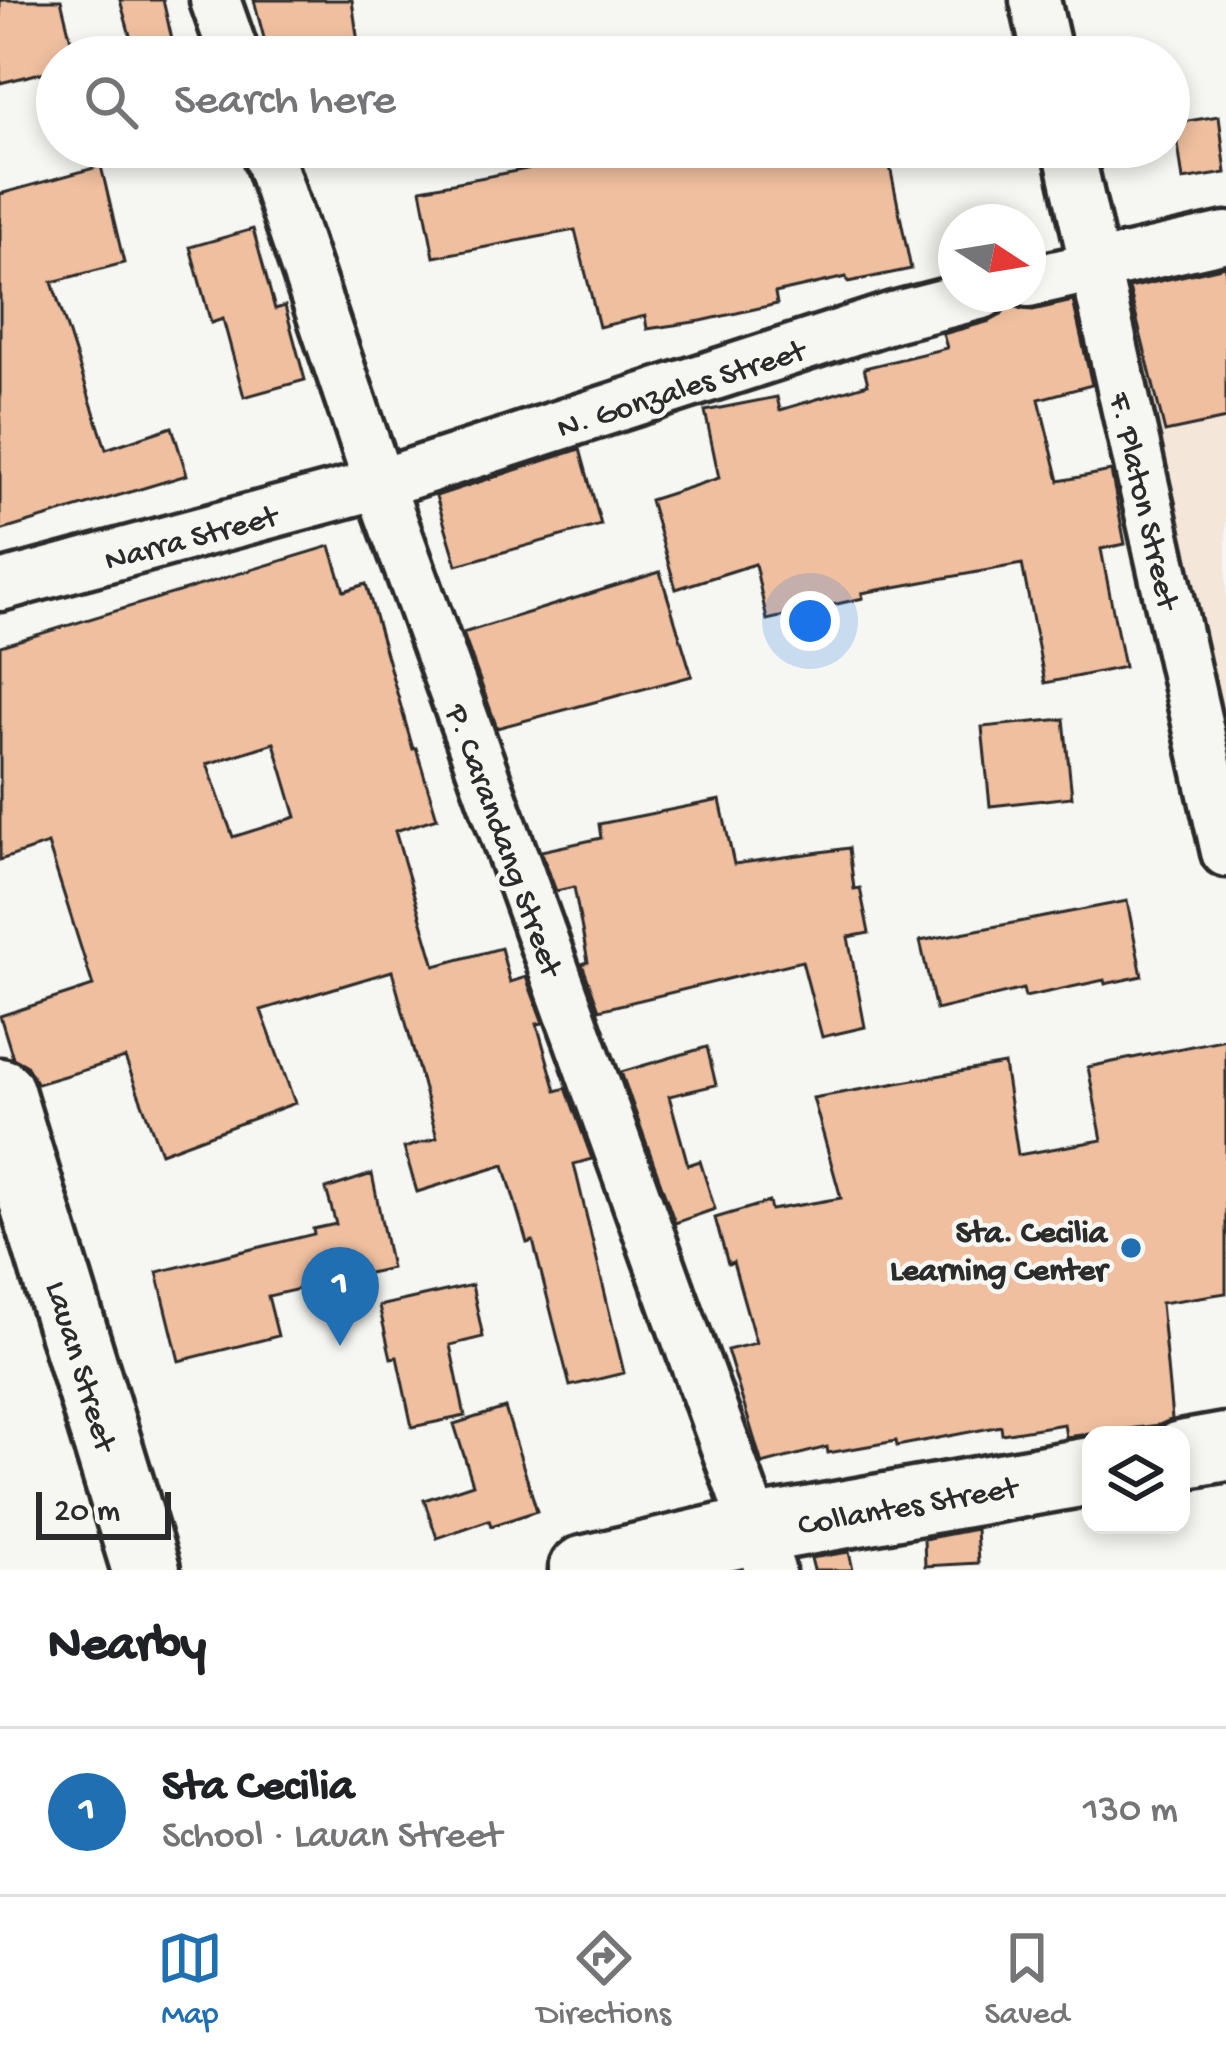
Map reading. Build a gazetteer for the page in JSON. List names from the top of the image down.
{
  "streets": {
    "street": [
      "N. Gonzales Street",
      "F. Platon Street",
      "Narra Street",
      "P. Carandang Street",
      "Lauan Street",
      "Collantes Street"
    ]
  },
  "crossings": [
    ["N. Gonzales Street", "Narra Street"],
    ["N. Gonzales Street", "P. Carandang Street"],
    ["Narra Street", "P. Carandang Street"],
    ["P. Carandang Street", "Collantes Street"]
  ],
  "places": ["Sta. Cecilia Learning Center"],
  "scale_bar": "20 m",
  "north": "right",
  "page": {
    "search": "Search here",
    "pins": "1",
    "scale": "20 m",
    "heading": "Nearby",
    "list": [
      {
        "mark": "1",
        "name": "Sta Cecilia",
        "note": "School · Lauan Street",
        "value": "130 m"
      }
    ],
    "nav": ["Map", "Directions", "Saved"]
  }
}
